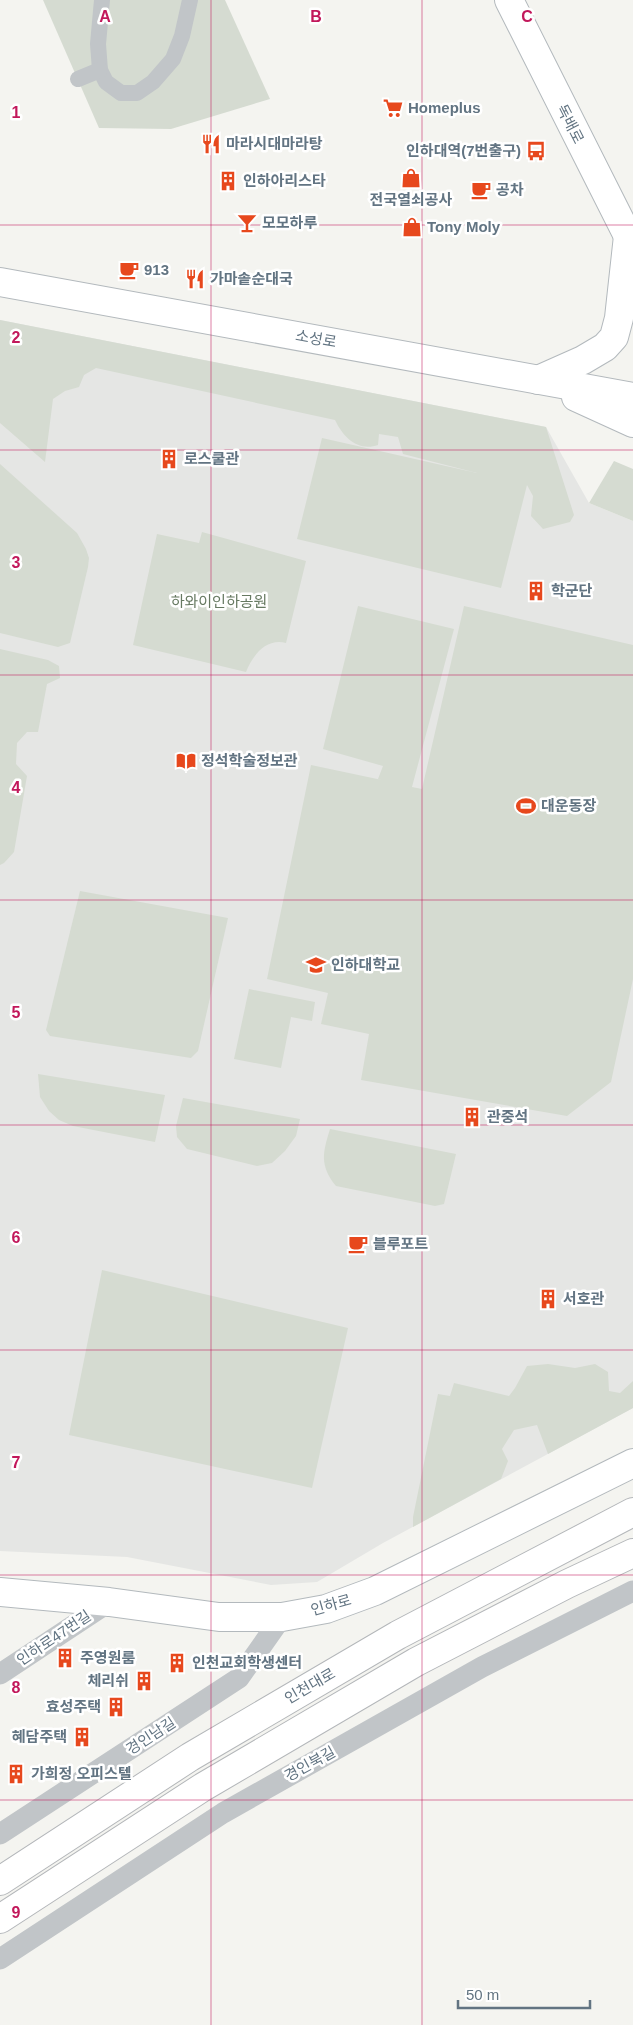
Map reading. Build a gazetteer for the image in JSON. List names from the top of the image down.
{
  "streets": {
    "main road": [
      "독배로",
      "소성로",
      "인하로",
      "인천대로"
    ],
    "street": ["인하로47번길", "경인남길", "경인북길"]
  },
  "crossings": [
    ["인하로", "인하로47번길"],
    ["인하로", "경인남길"]
  ],
  "parks": ["하와이인하공원"],
  "places": {
    "supermarket": ["Homeplus"],
    "restaurant": ["마라시대마라탕", "가마솥순대국"],
    "bus stop": ["인하대역(7번출구)"],
    "shop": ["전국열쇠공사", "Tony Moly"],
    "building": [
      "인하아리스타",
      "로스쿨관",
      "학군단",
      "관중석",
      "서호관",
      "주영원룸",
      "인천교회학생센터",
      "체리쉬",
      "효성주택",
      "혜담주택",
      "가희정 오피스텔"
    ],
    "cafe": ["공차", "913", "블루포트"],
    "bar": ["모모하루"],
    "library": ["정석학술정보관"],
    "sports": ["대운동장"],
    "school or university": ["인하대학교"]
  },
  "scale_bar": "50 m",
  "grid": {
    "columns": ["A", "B", "C"],
    "rows": [
      "1",
      "2",
      "3",
      "4",
      "5",
      "6",
      "7",
      "8",
      "9"
    ]
  }
}
